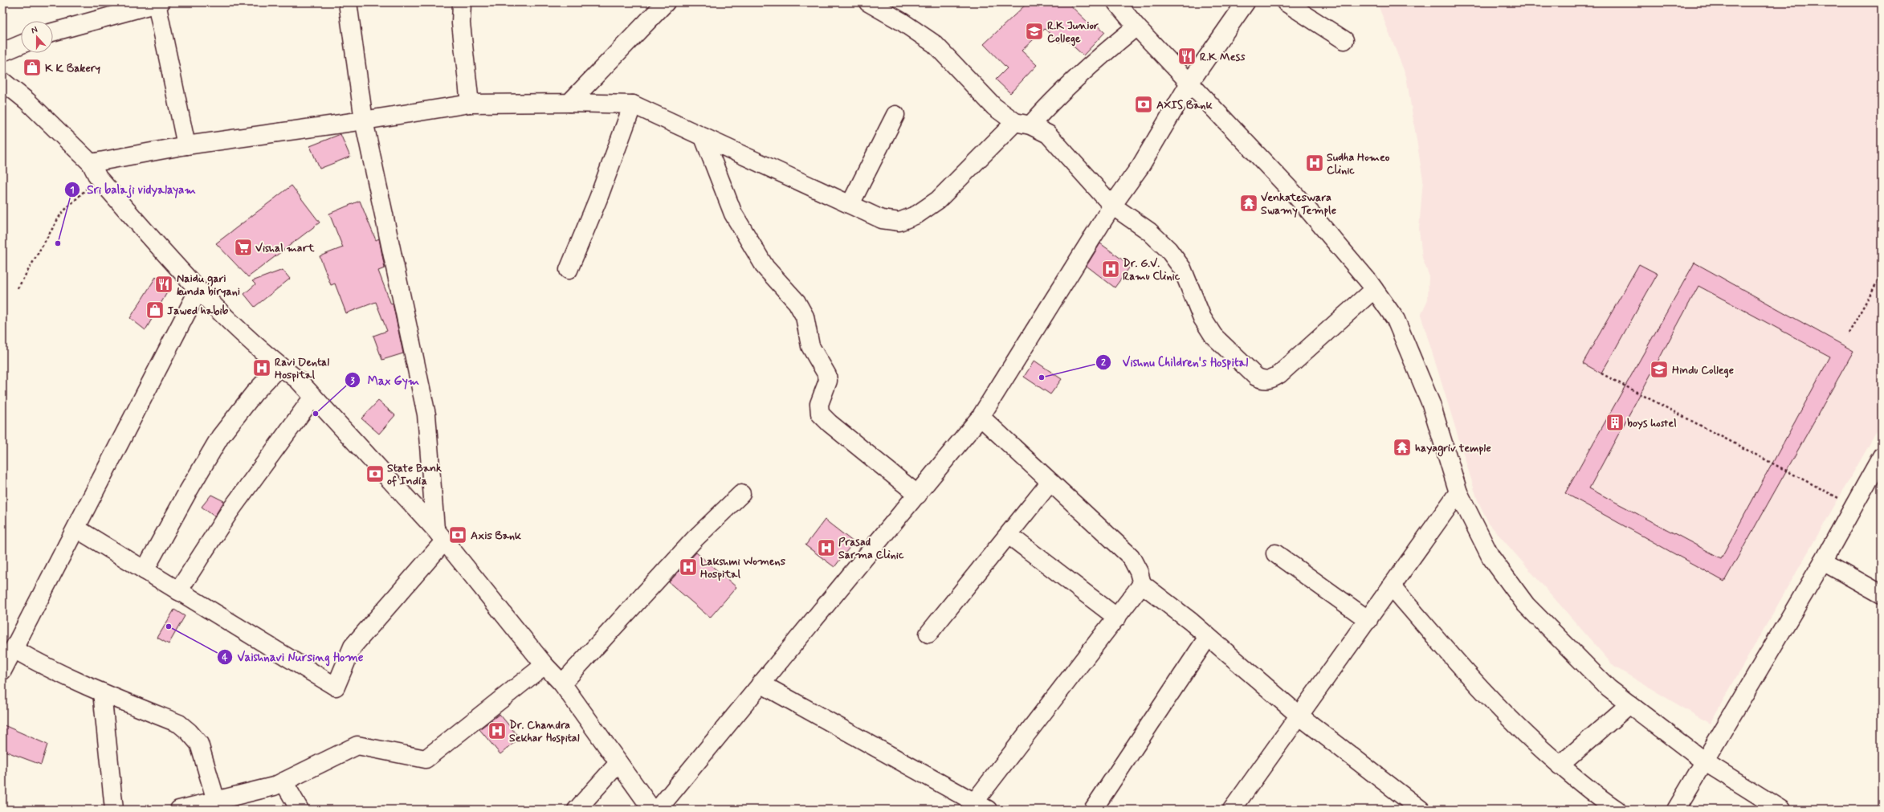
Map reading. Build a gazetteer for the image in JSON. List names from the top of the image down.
{
  "places": {
    "school or university": ["R.K Junior College", "Hindu College"],
    "restaurant": ["R.K Mess", "Naidu gari kunda biryani"],
    "shop": ["K K Bakery", "Jawed habib"],
    "bank": ["AXIS Bank", "State Bank of India", "Axis Bank"],
    "hospital": [
      "Sudha Homeo Clinic",
      "Dr. G.V. Ramu Clinic",
      "Ravi Dental Hospital",
      "Prasad Sarma Clinic",
      "Lakshmi Womens Hospital",
      "Dr. Chandra Sekhar Hospital"
    ],
    "temple": ["Venkateswara Swamy Temple", "hayagriv temple"],
    "other": [
      "Sri balaji vidyalayam",
      "Vishnu Children's Hospital",
      "Max Gym",
      "Vaishnavi Nursing Home"
    ],
    "supermarket": ["Vishal mart"],
    "building": ["boys hostel"]
  },
  "north": "top"
}
